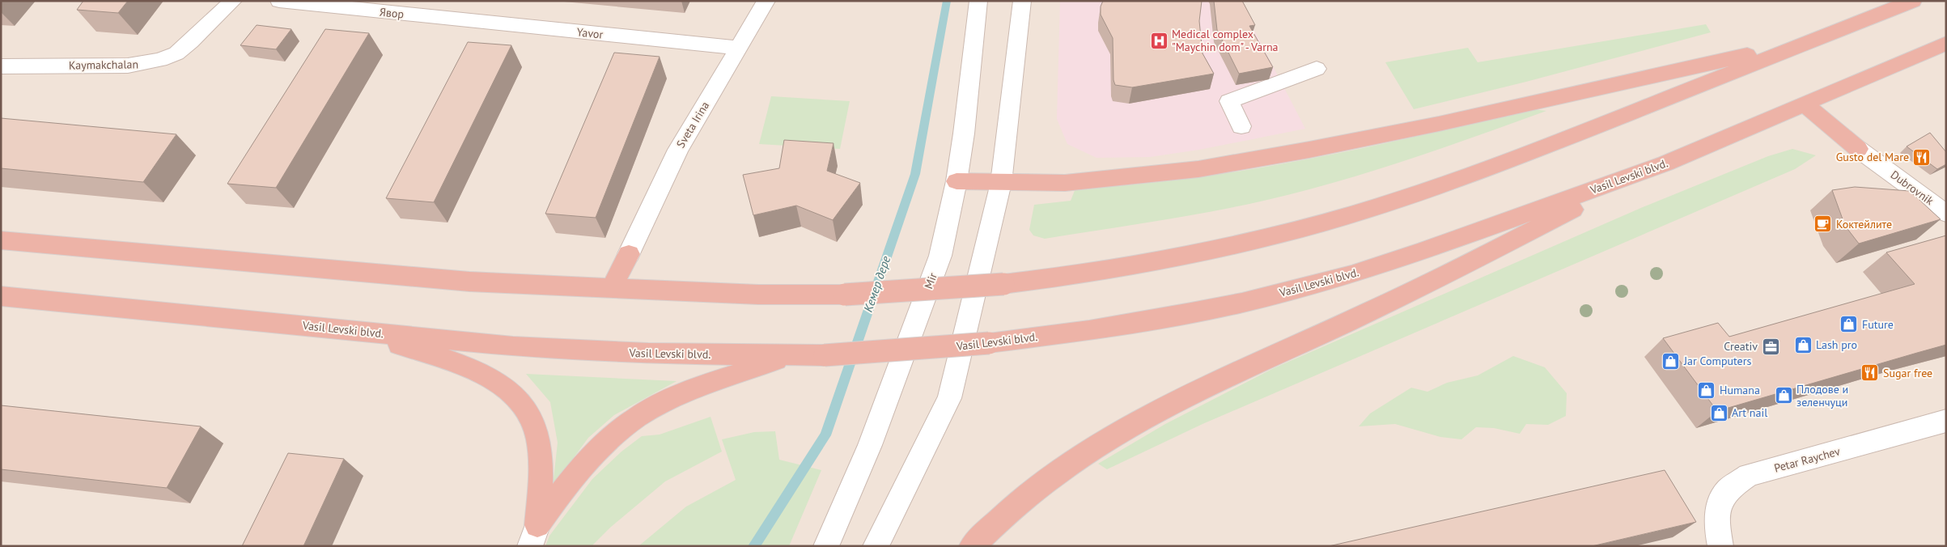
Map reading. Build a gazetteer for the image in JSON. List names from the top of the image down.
{
  "streets": {
    "highway": ["Vasil Levski blvd."],
    "street": [
      "Yavor",
      "Kaymakchalan",
      "Sveta Irina",
      "Dubrovnik",
      "Mir",
      "Petar Raychev"
    ]
  },
  "crossings": [
    ["Yavor", "Sveta Irina"]
  ],
  "water": ["Кемер дере"],
  "places": {
    "hospital": ["Medical complex \"Maychin dom\" - Varna"],
    "restaurant": ["Gusto del Mare", "Sugar free"],
    "cafe": ["Коктейлите"],
    "shop": [
      "Future",
      "Lash pro",
      "Jar Computers",
      "Humana",
      "Плодове и зеленчуци",
      "Art nail"
    ],
    "office": ["Creativ"]
  }
}
